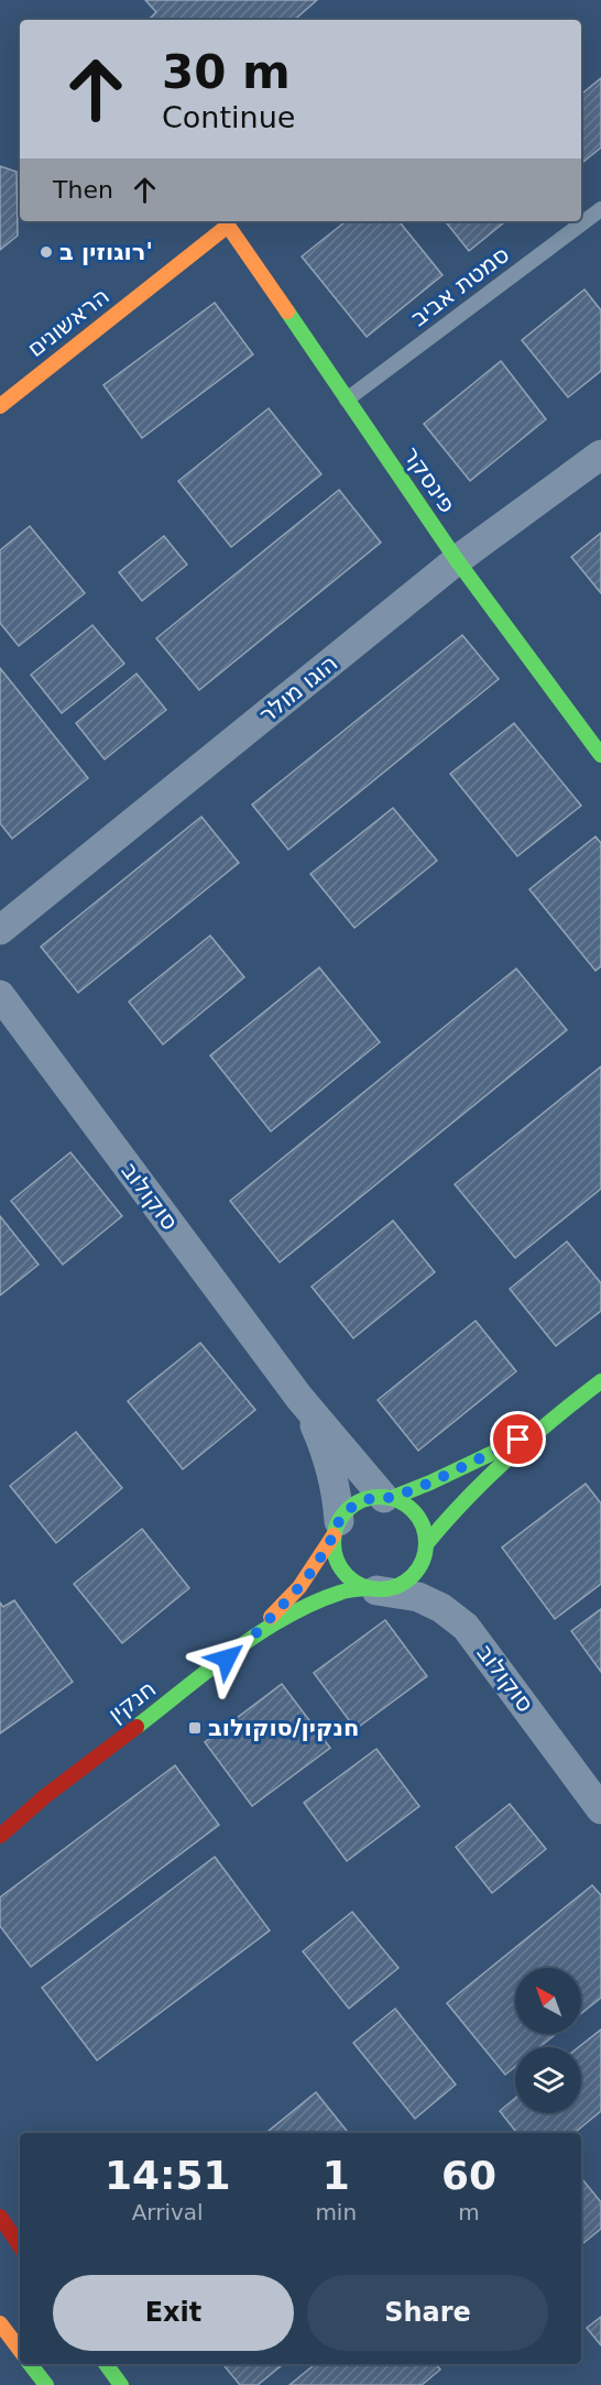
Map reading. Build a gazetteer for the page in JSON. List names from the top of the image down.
{
  "streets": {
    "street": [
      "הראשונים",
      "פינסקר",
      "הוגו מולר",
      "סוקולוב",
      "חנקין"
    ],
    "lane": ["סמטת אביב"]
  },
  "crossings": [
    ["סמטת אביב", "פינסקר"],
    ["הראשונים", "פינסקר"],
    ["פינסקר", "הוגו מולר"],
    ["סוקולוב", "חנקין"]
  ],
  "places": {
    "other": ["רוגוזין ב'"],
    "transit": ["חנקין/סוקולוב"]
  },
  "north": "top left",
  "page": {
    "turn": ["30 m", "Continue"],
    "then": "Then",
    "eta": [
      "14:51",
      "Arrival",
      "1",
      "min",
      "60",
      "m"
    ],
    "buttons": ["Exit", "Share"]
  }
}
